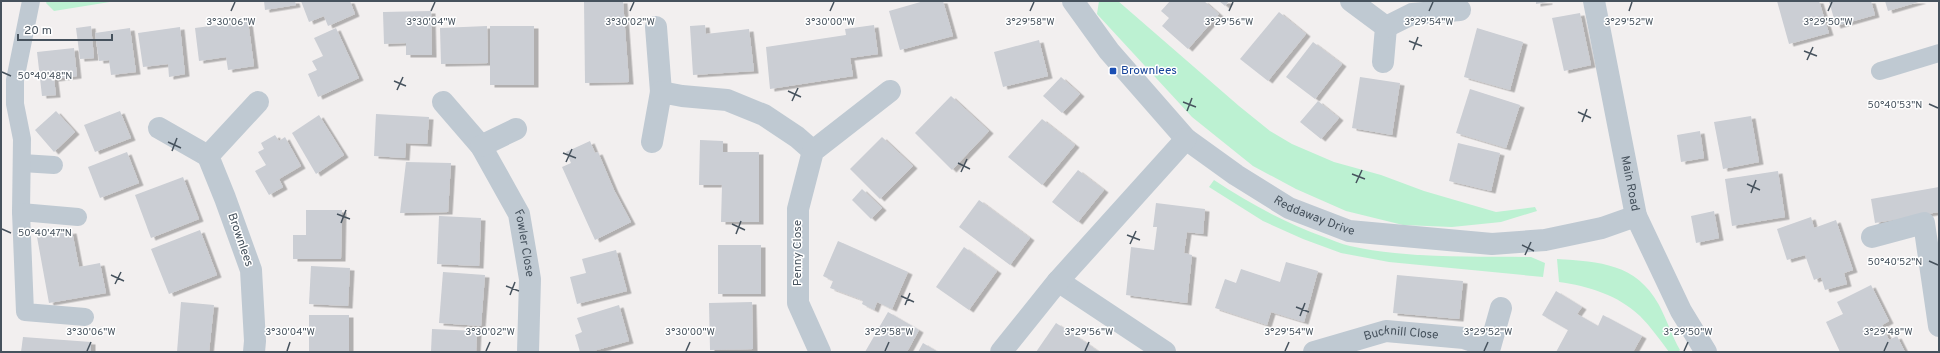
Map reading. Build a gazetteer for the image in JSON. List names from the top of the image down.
{
  "streets": {
    "street": [
      "Main Road",
      "Reddaway Drive",
      "Brownlees",
      "Fowler Close",
      "Penny Close",
      "Bucknill Close"
    ]
  },
  "crossings": [
    ["Main Road", "Reddaway Drive"]
  ],
  "places": {
    "transit": ["Brownlees"]
  },
  "scale_bar": "20 m",
  "coordinates": [
    "3°30'06\"W",
    "3°30'04\"W",
    "3°30'02\"W",
    "3°30'00\"W",
    "3°29'58\"W",
    "3°29'56\"W",
    "3°29'54\"W",
    "3°29'52\"W",
    "3°29'50\"W",
    "50°40'48\"N",
    "50°40'53\"N",
    "50°40'47\"N",
    "50°40'52\"N",
    "3°29'48\"W"
  ]
}
